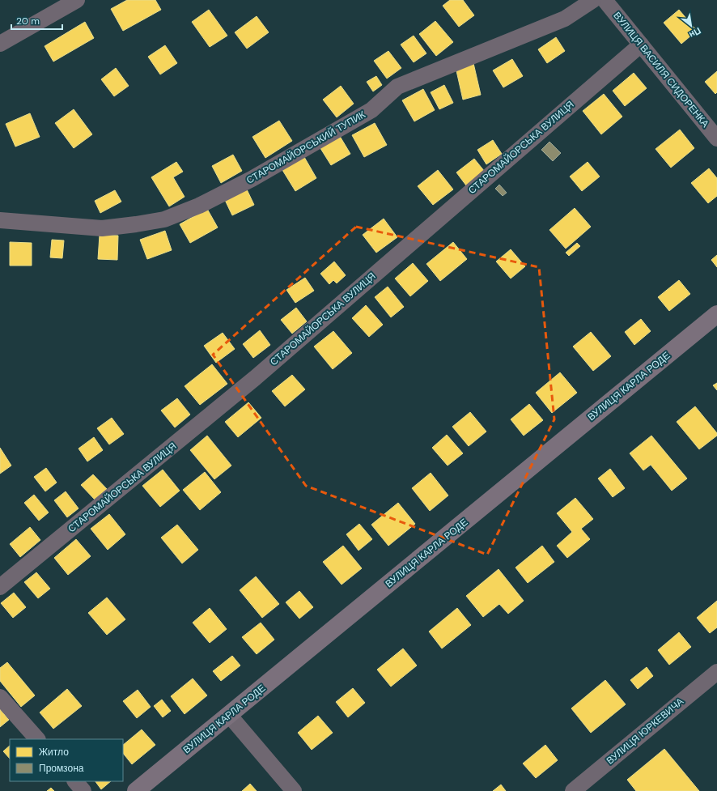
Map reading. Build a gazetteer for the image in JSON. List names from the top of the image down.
{
  "streets": {
    "street": [
      "ВУЛИЦЯ ВАСИЛЯ СИДОРЕНКА",
      "СТАРОМАЙОРСЬКИЙ ТУПИК",
      "СТАРОМАЙОРСЬКА ВУЛИЦЯ",
      "ВУЛИЦЯ КАРЛА РОДЕ",
      "ВУЛИЦЯ ЮРКЕВИЧА"
    ]
  },
  "crossings": [
    ["ВУЛИЦЯ ВАСИЛЯ СИДОРЕНКА", "СТАРОМАЙОРСЬКА ВУЛИЦЯ"]
  ],
  "legend": ["Житло", "Промзона"],
  "scale_bar": "20 m",
  "north": "bottom right"
}
